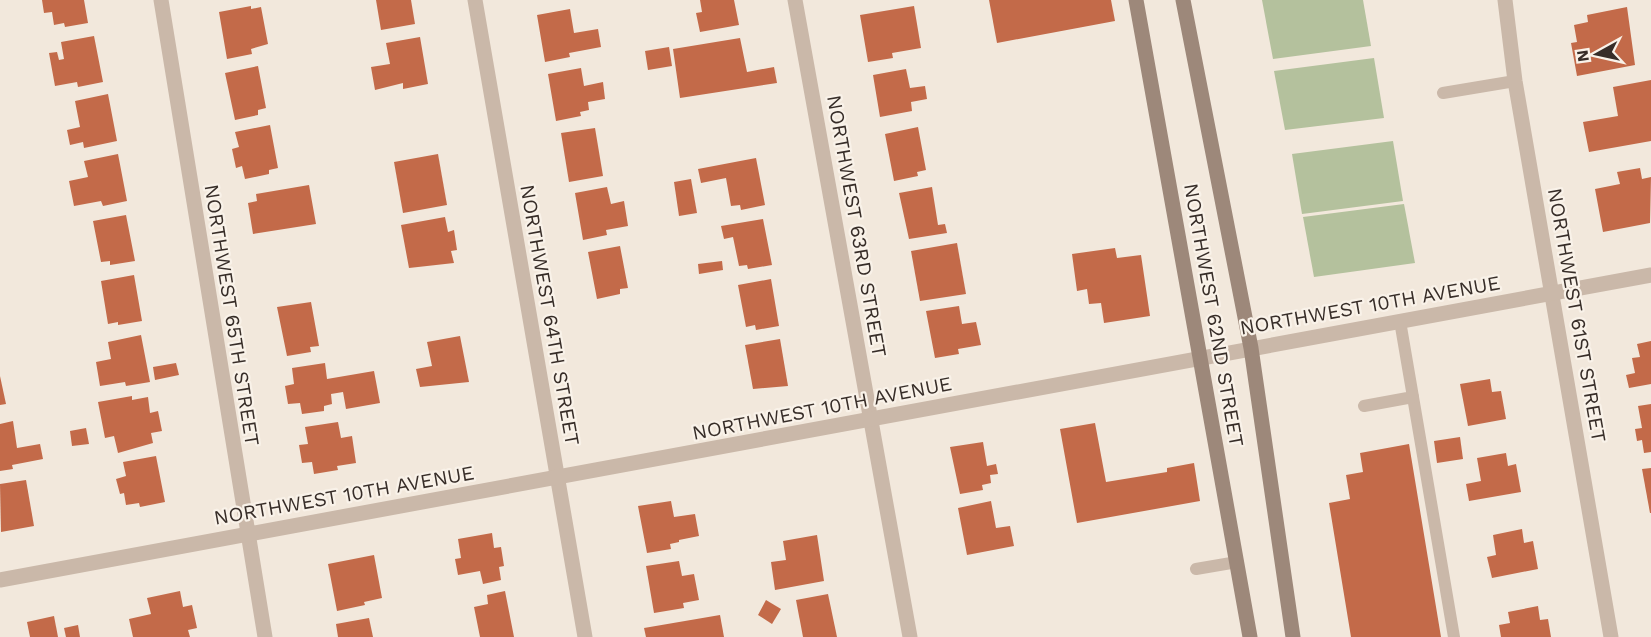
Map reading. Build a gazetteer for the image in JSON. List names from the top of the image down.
{
  "streets": {
    "main road": ["NORTHWEST 62ND STREET"],
    "street": [
      "NORTHWEST 63RD STREET",
      "NORTHWEST 10TH AVENUE",
      "NORTHWEST 65TH STREET",
      "NORTHWEST 64TH STREET",
      "NORTHWEST 61ST STREET"
    ]
  },
  "crossings": [
    ["NORTHWEST 63RD STREET", "NORTHWEST 10TH AVENUE"],
    ["NORTHWEST 10TH AVENUE", "NORTHWEST 65TH STREET"],
    ["NORTHWEST 10TH AVENUE", "NORTHWEST 64TH STREET"],
    ["NORTHWEST 10TH AVENUE", "NORTHWEST 62ND STREET"],
    ["NORTHWEST 10TH AVENUE", "NORTHWEST 61ST STREET"]
  ],
  "north": "left"
}
